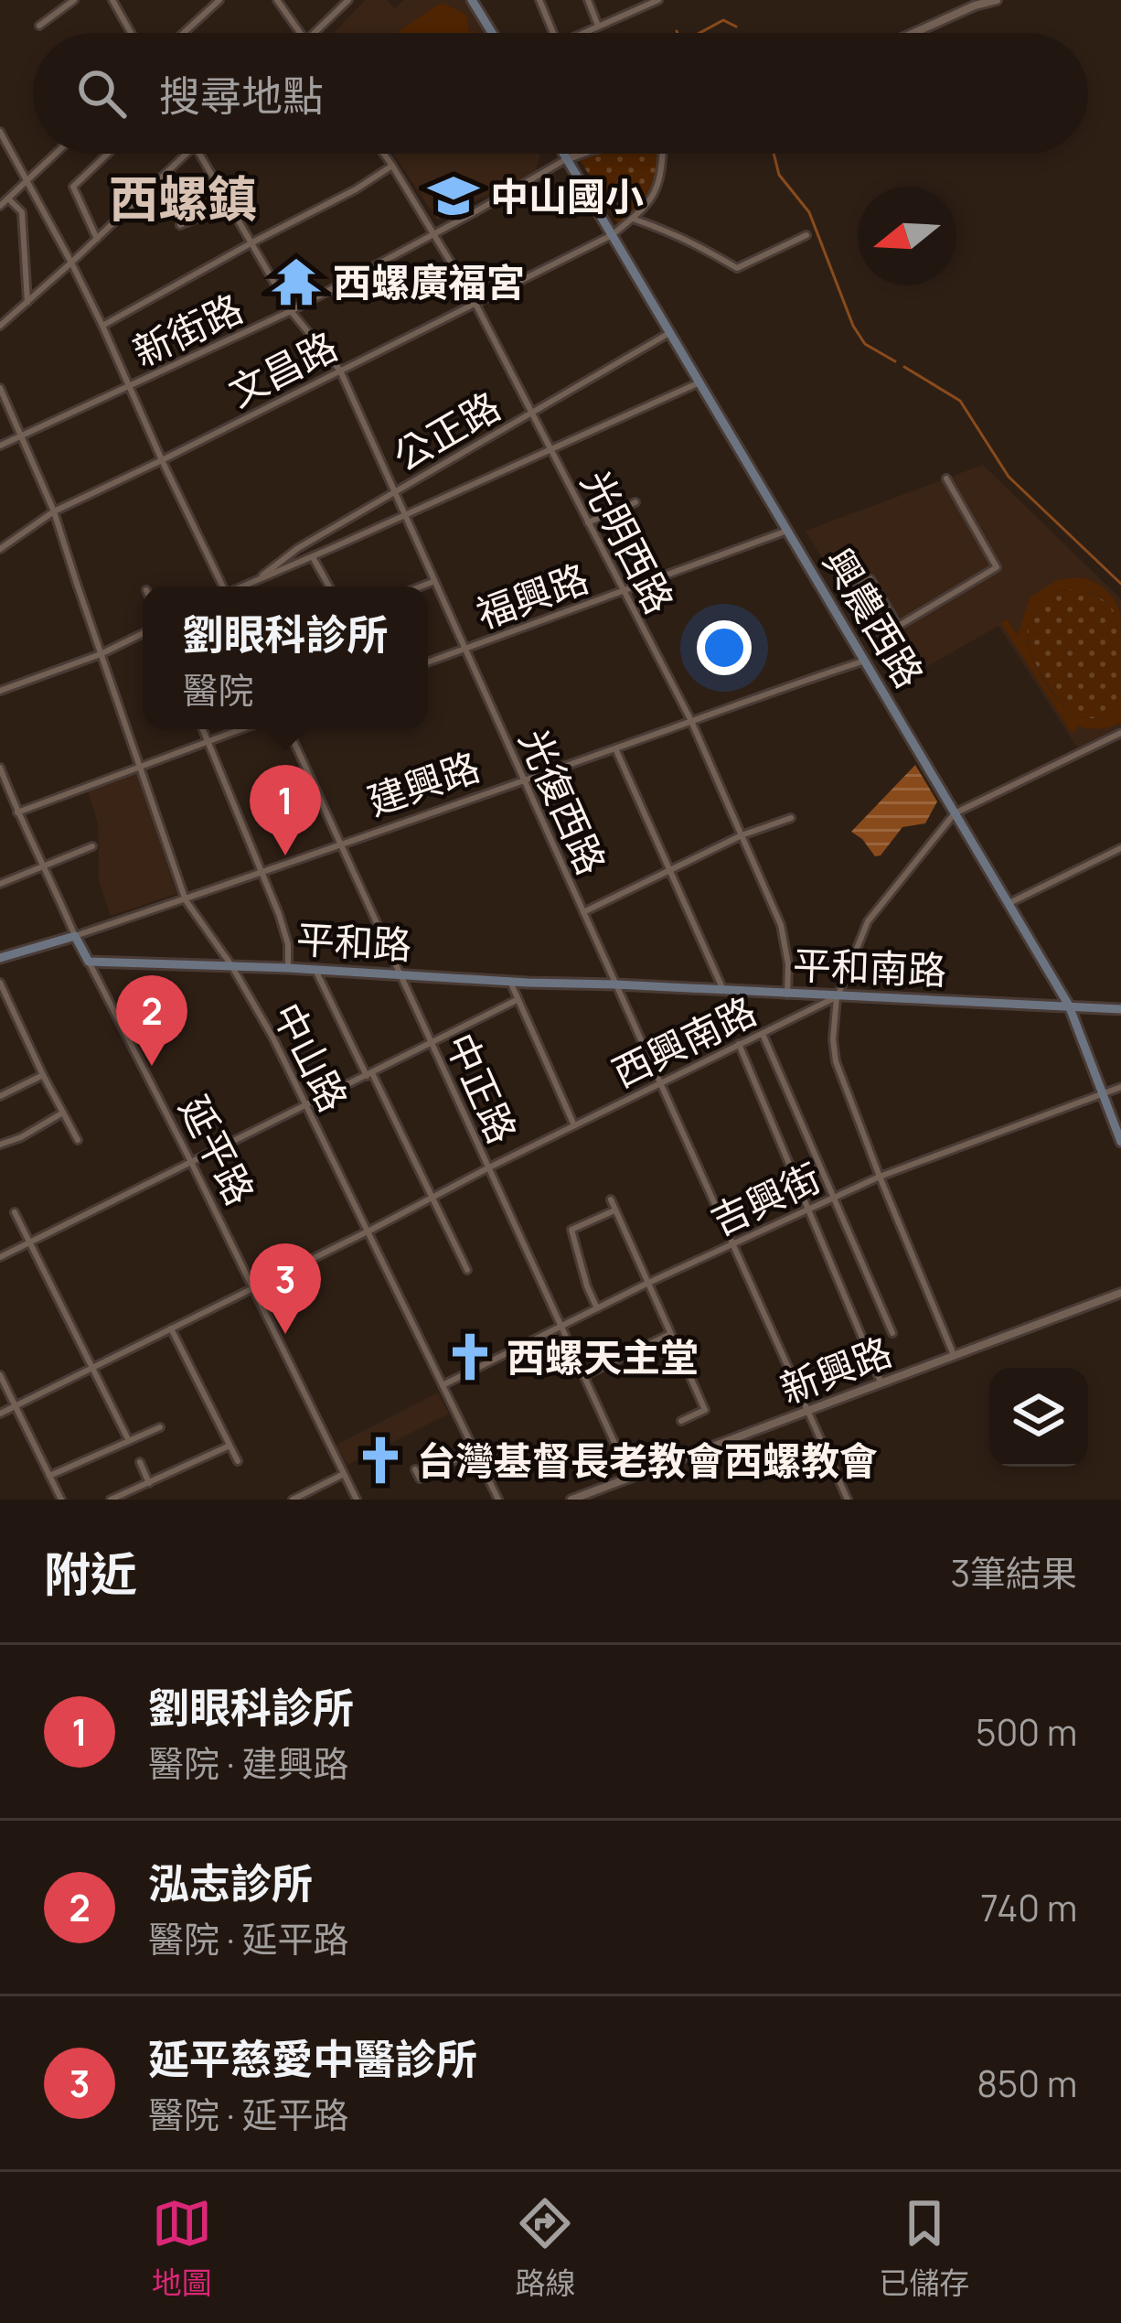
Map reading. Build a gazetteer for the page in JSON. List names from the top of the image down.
{
  "streets": {
    "main road": [
      "興農西路",
      "建興路",
      "平和路",
      "平和南路",
      "延平路"
    ],
    "street": [
      "新街路",
      "文昌路",
      "公正路",
      "光明西路",
      "福興路",
      "光復西路",
      "西興南路",
      "中山路",
      "中正路",
      "吉興街",
      "新興路"
    ]
  },
  "crossings": [
    ["新街路", "光明西路"],
    ["新街路", "興農西路"],
    ["新街路", "光復西路"],
    ["新街路", "中山路"],
    ["文昌路", "光明西路"],
    ["文昌路", "興農西路"],
    ["文昌路", "光復西路"],
    ["文昌路", "中山路"],
    ["公正路", "光明西路"],
    ["公正路", "興農西路"],
    ["公正路", "光復西路"],
    ["光明西路", "福興路"],
    ["光明西路", "建興路"],
    ["光明西路", "平和南路"],
    ["福興路", "興農西路"],
    ["福興路", "光復西路"],
    ["興農西路", "建興路"],
    ["興農西路", "平和南路"],
    ["興農西路", "吉興街"],
    ["建興路", "光復西路"],
    ["建興路", "中山路"],
    ["建興路", "中正路"],
    ["建興路", "延平路"],
    ["光復西路", "平和路"],
    ["光復西路", "平和南路"],
    ["光復西路", "西興南路"],
    ["光復西路", "吉興街"],
    ["光復西路", "新興路"],
    ["平和路", "平和南路"],
    ["平和路", "中山路"],
    ["平和路", "中正路"],
    ["平和路", "延平路"],
    ["平和南路", "西興南路"],
    ["西興南路", "中山路"],
    ["西興南路", "中正路"],
    ["西興南路", "延平路"],
    ["中山路", "吉興街"],
    ["中正路", "吉興街"],
    ["中正路", "新興路"]
  ],
  "districts": ["西螺鎮"],
  "places": {
    "school or university": ["中山國小"],
    "temple": ["西螺廣福宮"],
    "church": ["西螺天主堂", "台灣基督長老教會西螺教會"]
  },
  "north": "left",
  "page": {
    "search": "搜尋地點",
    "popup": ["劉眼科診所", "醫院"],
    "pins": ["1", "2", "3"],
    "heading": ["附近", "3筆結果"],
    "list": [
      {
        "mark": "1",
        "name": "劉眼科診所",
        "note": "醫院 · 建興路",
        "value": "500 m"
      },
      {
        "mark": "2",
        "name": "泓志診所",
        "note": "醫院 · 延平路",
        "value": "740 m"
      },
      {
        "mark": "3",
        "name": "延平慈愛中醫診所",
        "note": "醫院 · 延平路",
        "value": "850 m"
      }
    ],
    "nav": ["地圖", "路線", "已儲存"]
  }
}
